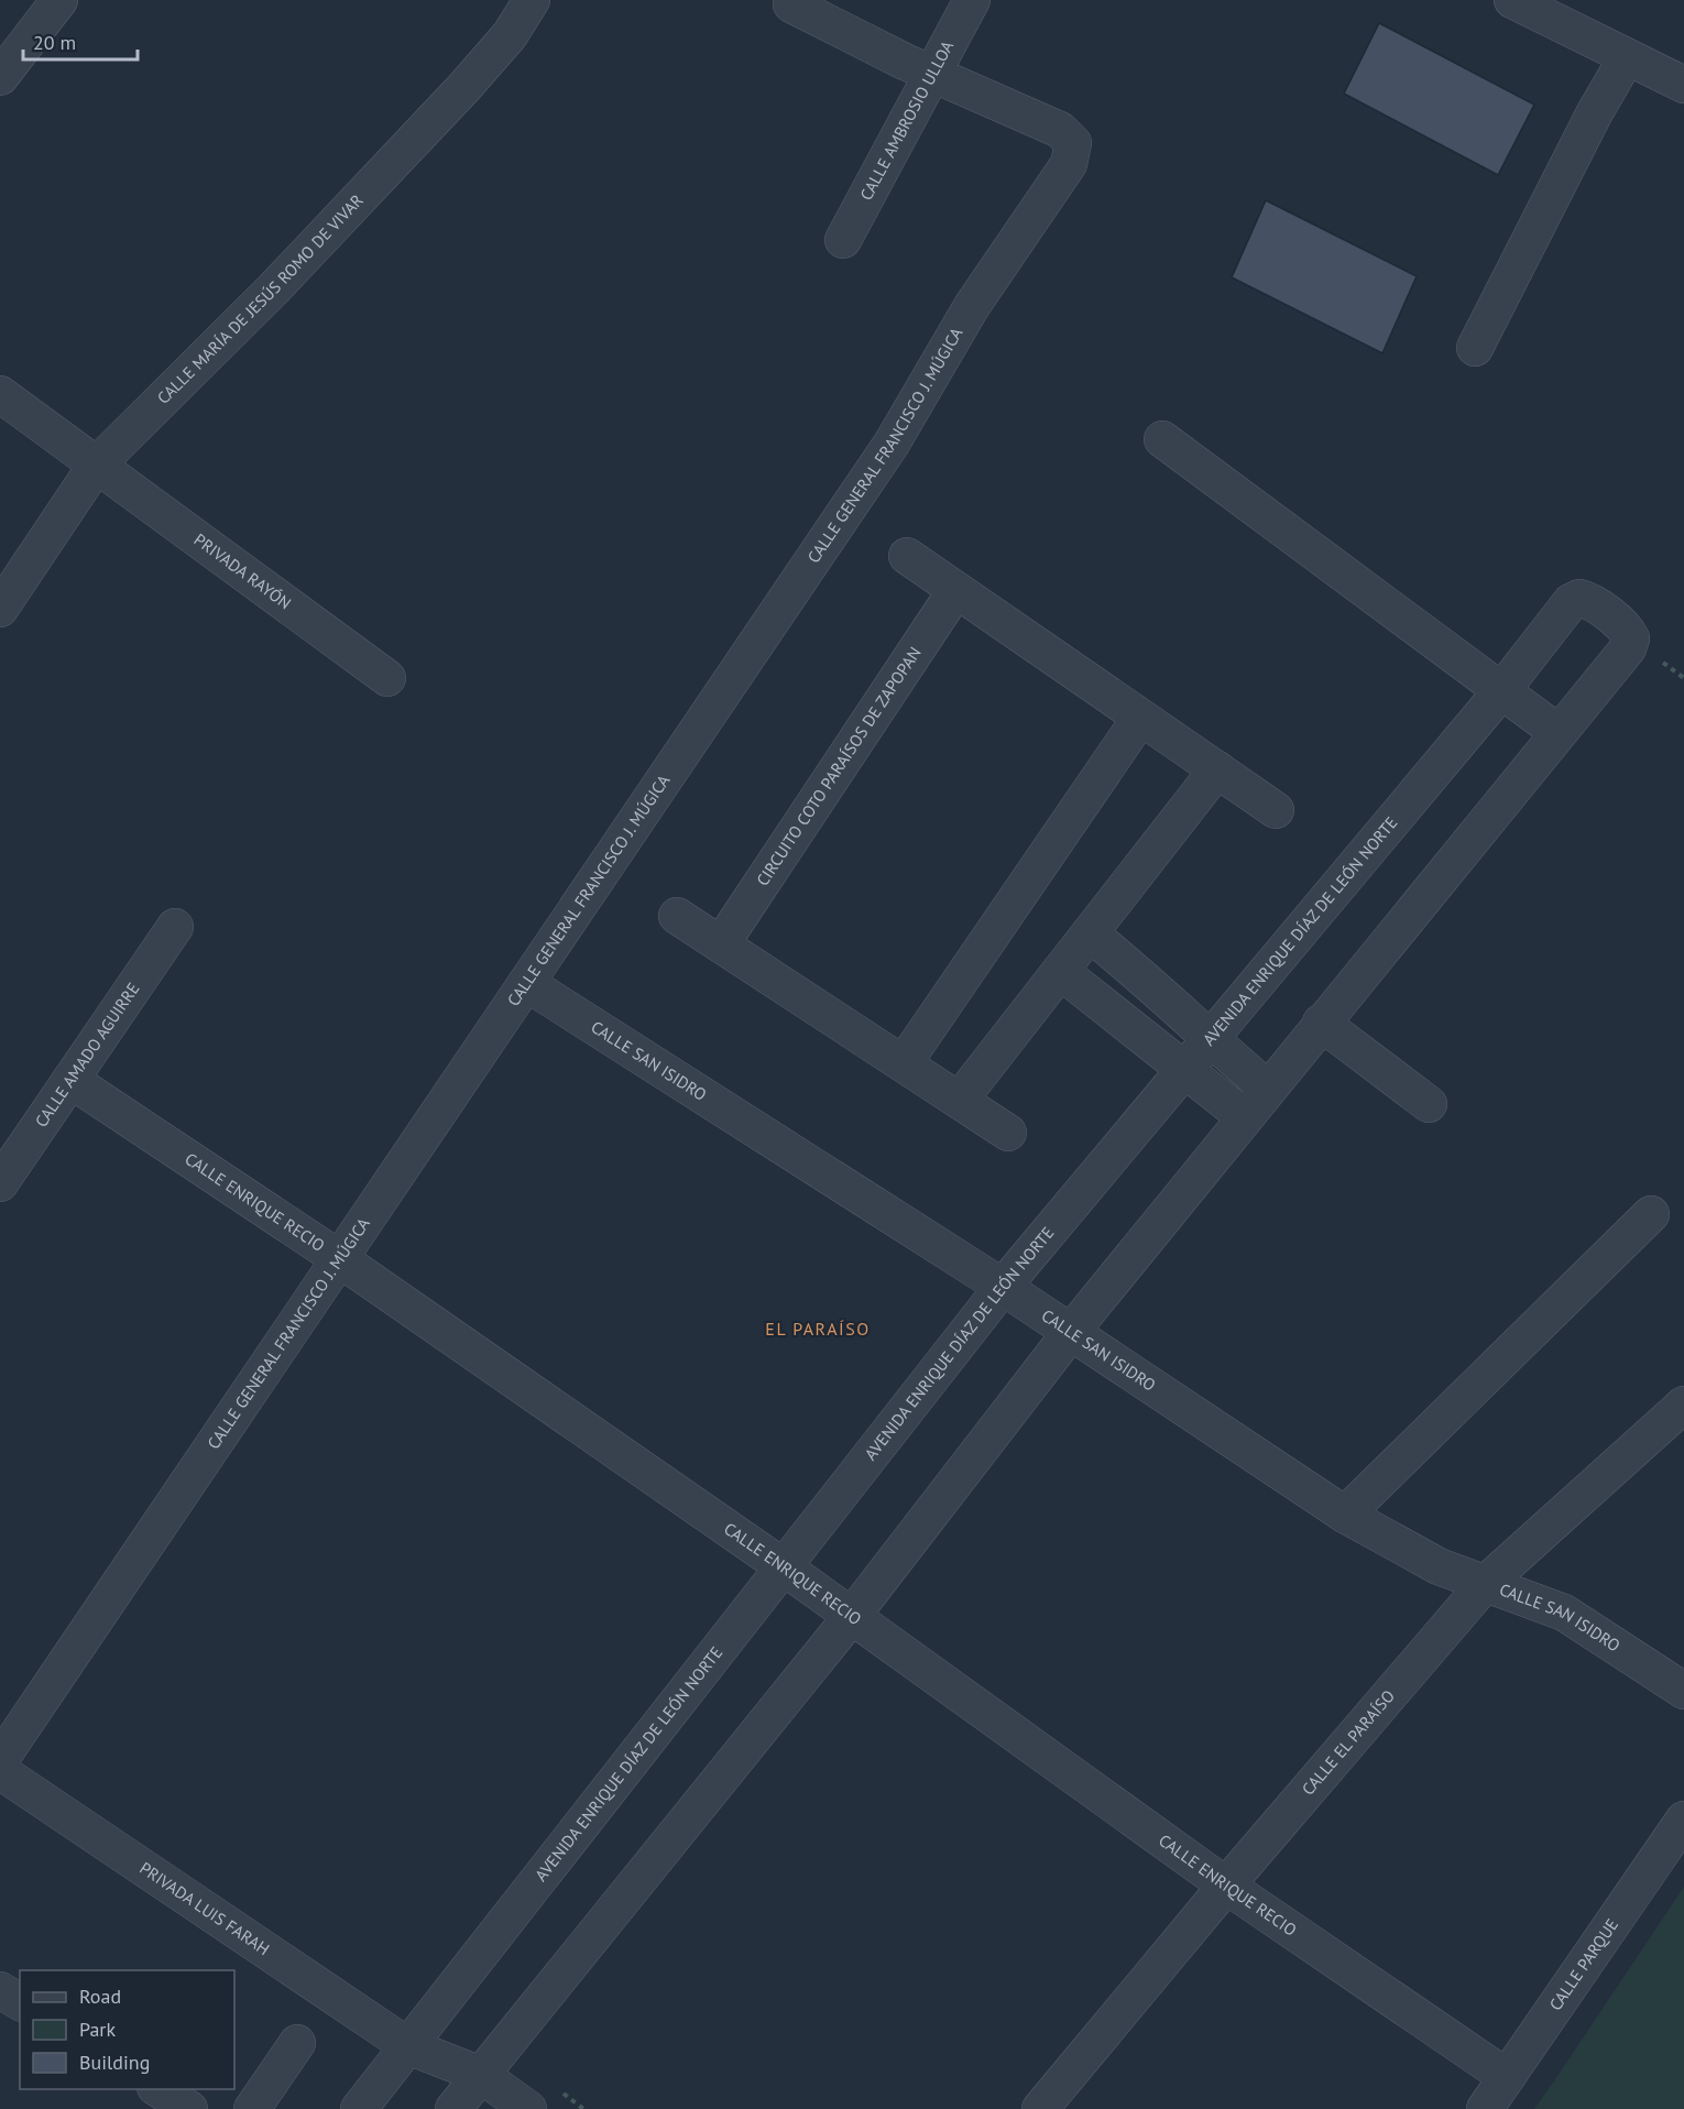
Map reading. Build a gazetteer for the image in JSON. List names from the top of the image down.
{
  "streets": {
    "street": [
      "CALLE AMBROSIO ULLOA",
      "CALLE MARÍA DE JESÚS ROMO DE VIVAR",
      "CALLE GENERAL FRANCISCO J. MÚGICA",
      "PRIVADA RAYÓN",
      "CIRCUITO COTO PARAÍSOS DE ZAPOPAN",
      "AVENIDA ENRIQUE DÍAZ DE LEÓN NORTE",
      "CALLE AMADO AGUIRRE",
      "CALLE SAN ISIDRO",
      "CALLE ENRIQUE RECIO",
      "CALLE EL PARAÍSO",
      "PRIVADA LUIS FARAH",
      "CALLE PARQUE"
    ]
  },
  "crossings": [
    ["CALLE AMBROSIO ULLOA", "CALLE GENERAL FRANCISCO J. MÚGICA"],
    ["CALLE MARÍA DE JESÚS ROMO DE VIVAR", "PRIVADA RAYÓN"],
    ["CALLE GENERAL FRANCISCO J. MÚGICA", "CALLE SAN ISIDRO"],
    ["CALLE GENERAL FRANCISCO J. MÚGICA", "CALLE ENRIQUE RECIO"],
    ["AVENIDA ENRIQUE DÍAZ DE LEÓN NORTE", "CALLE SAN ISIDRO"],
    ["AVENIDA ENRIQUE DÍAZ DE LEÓN NORTE", "CALLE ENRIQUE RECIO"],
    ["AVENIDA ENRIQUE DÍAZ DE LEÓN NORTE", "PRIVADA LUIS FARAH"],
    ["CALLE AMADO AGUIRRE", "CALLE ENRIQUE RECIO"],
    ["CALLE SAN ISIDRO", "CALLE EL PARAÍSO"],
    ["CALLE ENRIQUE RECIO", "CALLE EL PARAÍSO"],
    ["CALLE ENRIQUE RECIO", "CALLE PARQUE"]
  ],
  "districts": ["EL PARAÍSO"],
  "legend": ["Road", "Park", "Building"],
  "scale_bar": "20 m"
}
